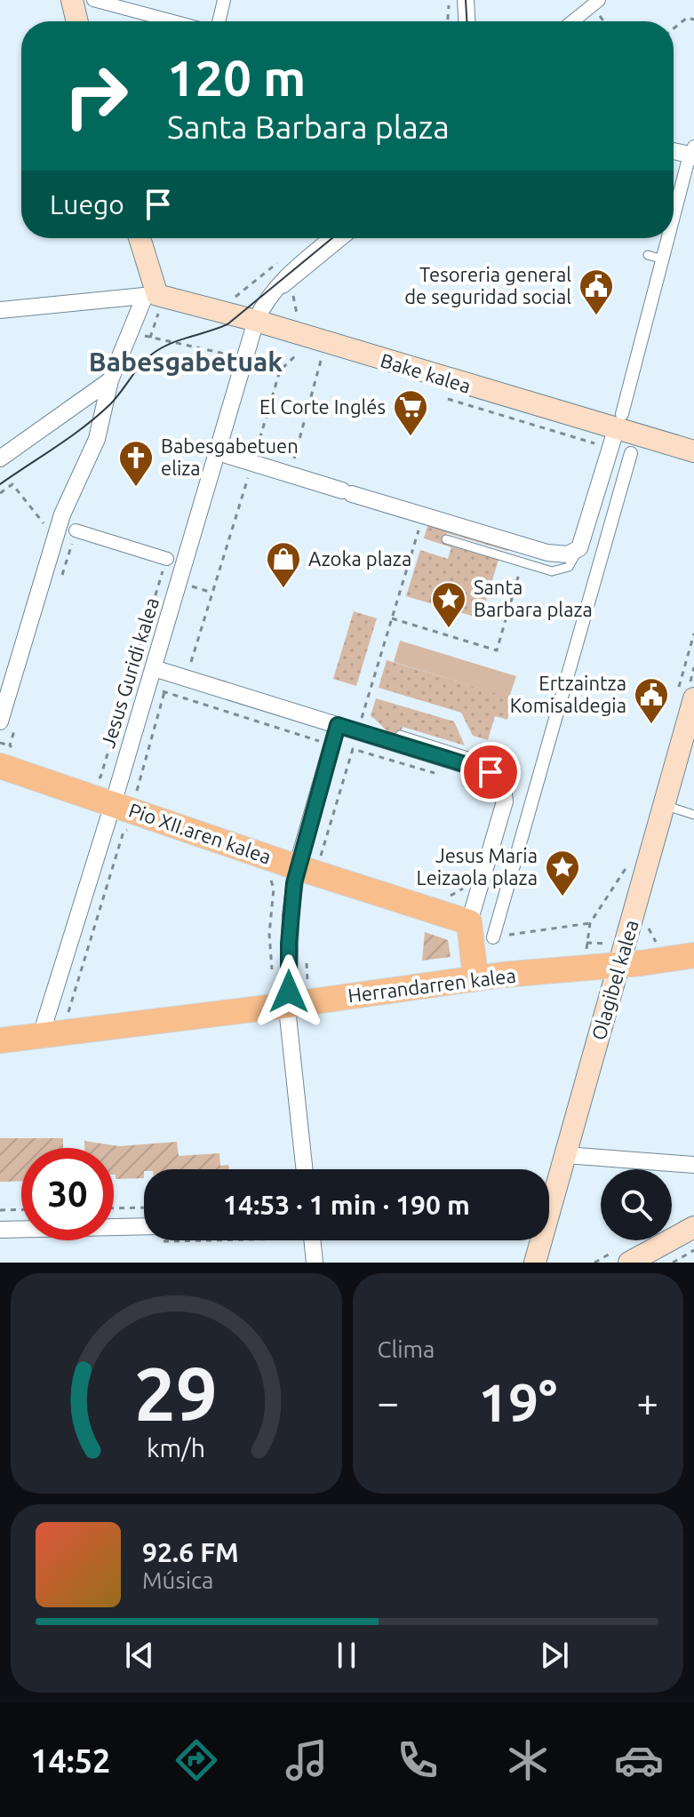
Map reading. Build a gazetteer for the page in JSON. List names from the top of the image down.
{
  "streets": {
    "main road": [
      "Bake kalea",
      "Pio XII.aren kalea",
      "Olagibel kalea",
      "Herrandarren kalea"
    ],
    "street": ["Jesus Guridi kalea"]
  },
  "crossings": [
    ["Bake kalea", "Jesus Guridi kalea"],
    ["Jesus Guridi kalea", "Pio XII.aren kalea"],
    ["Jesus Guridi kalea", "Herrandarren kalea"],
    ["Olagibel kalea", "Herrandarren kalea"]
  ],
  "districts": ["Babesgabetuak"],
  "places": {
    "public building": ["Tesoreria general de seguridad social", "Ertzaintza Komisaldegia"],
    "supermarket": ["El Corte Inglés"],
    "church": ["Babesgabetuen eliza"],
    "shop": ["Azoka plaza"],
    "place": ["Santa Barbara plaza", "Jesus Maria Leizaola plaza"]
  },
  "page": {
    "turn": ["120 m", "Santa Barbara plaza"],
    "then": "Luego",
    "limit": "30",
    "trip": "14:53 · 1 min · 190 m",
    "tile": "Clima",
    "heat": ["−", "19°", "+"],
    "song": ["92.6 FM", "Música"],
    "tabs": "14:52",
    "gauge": ["29", "km/h"]
  }
}
